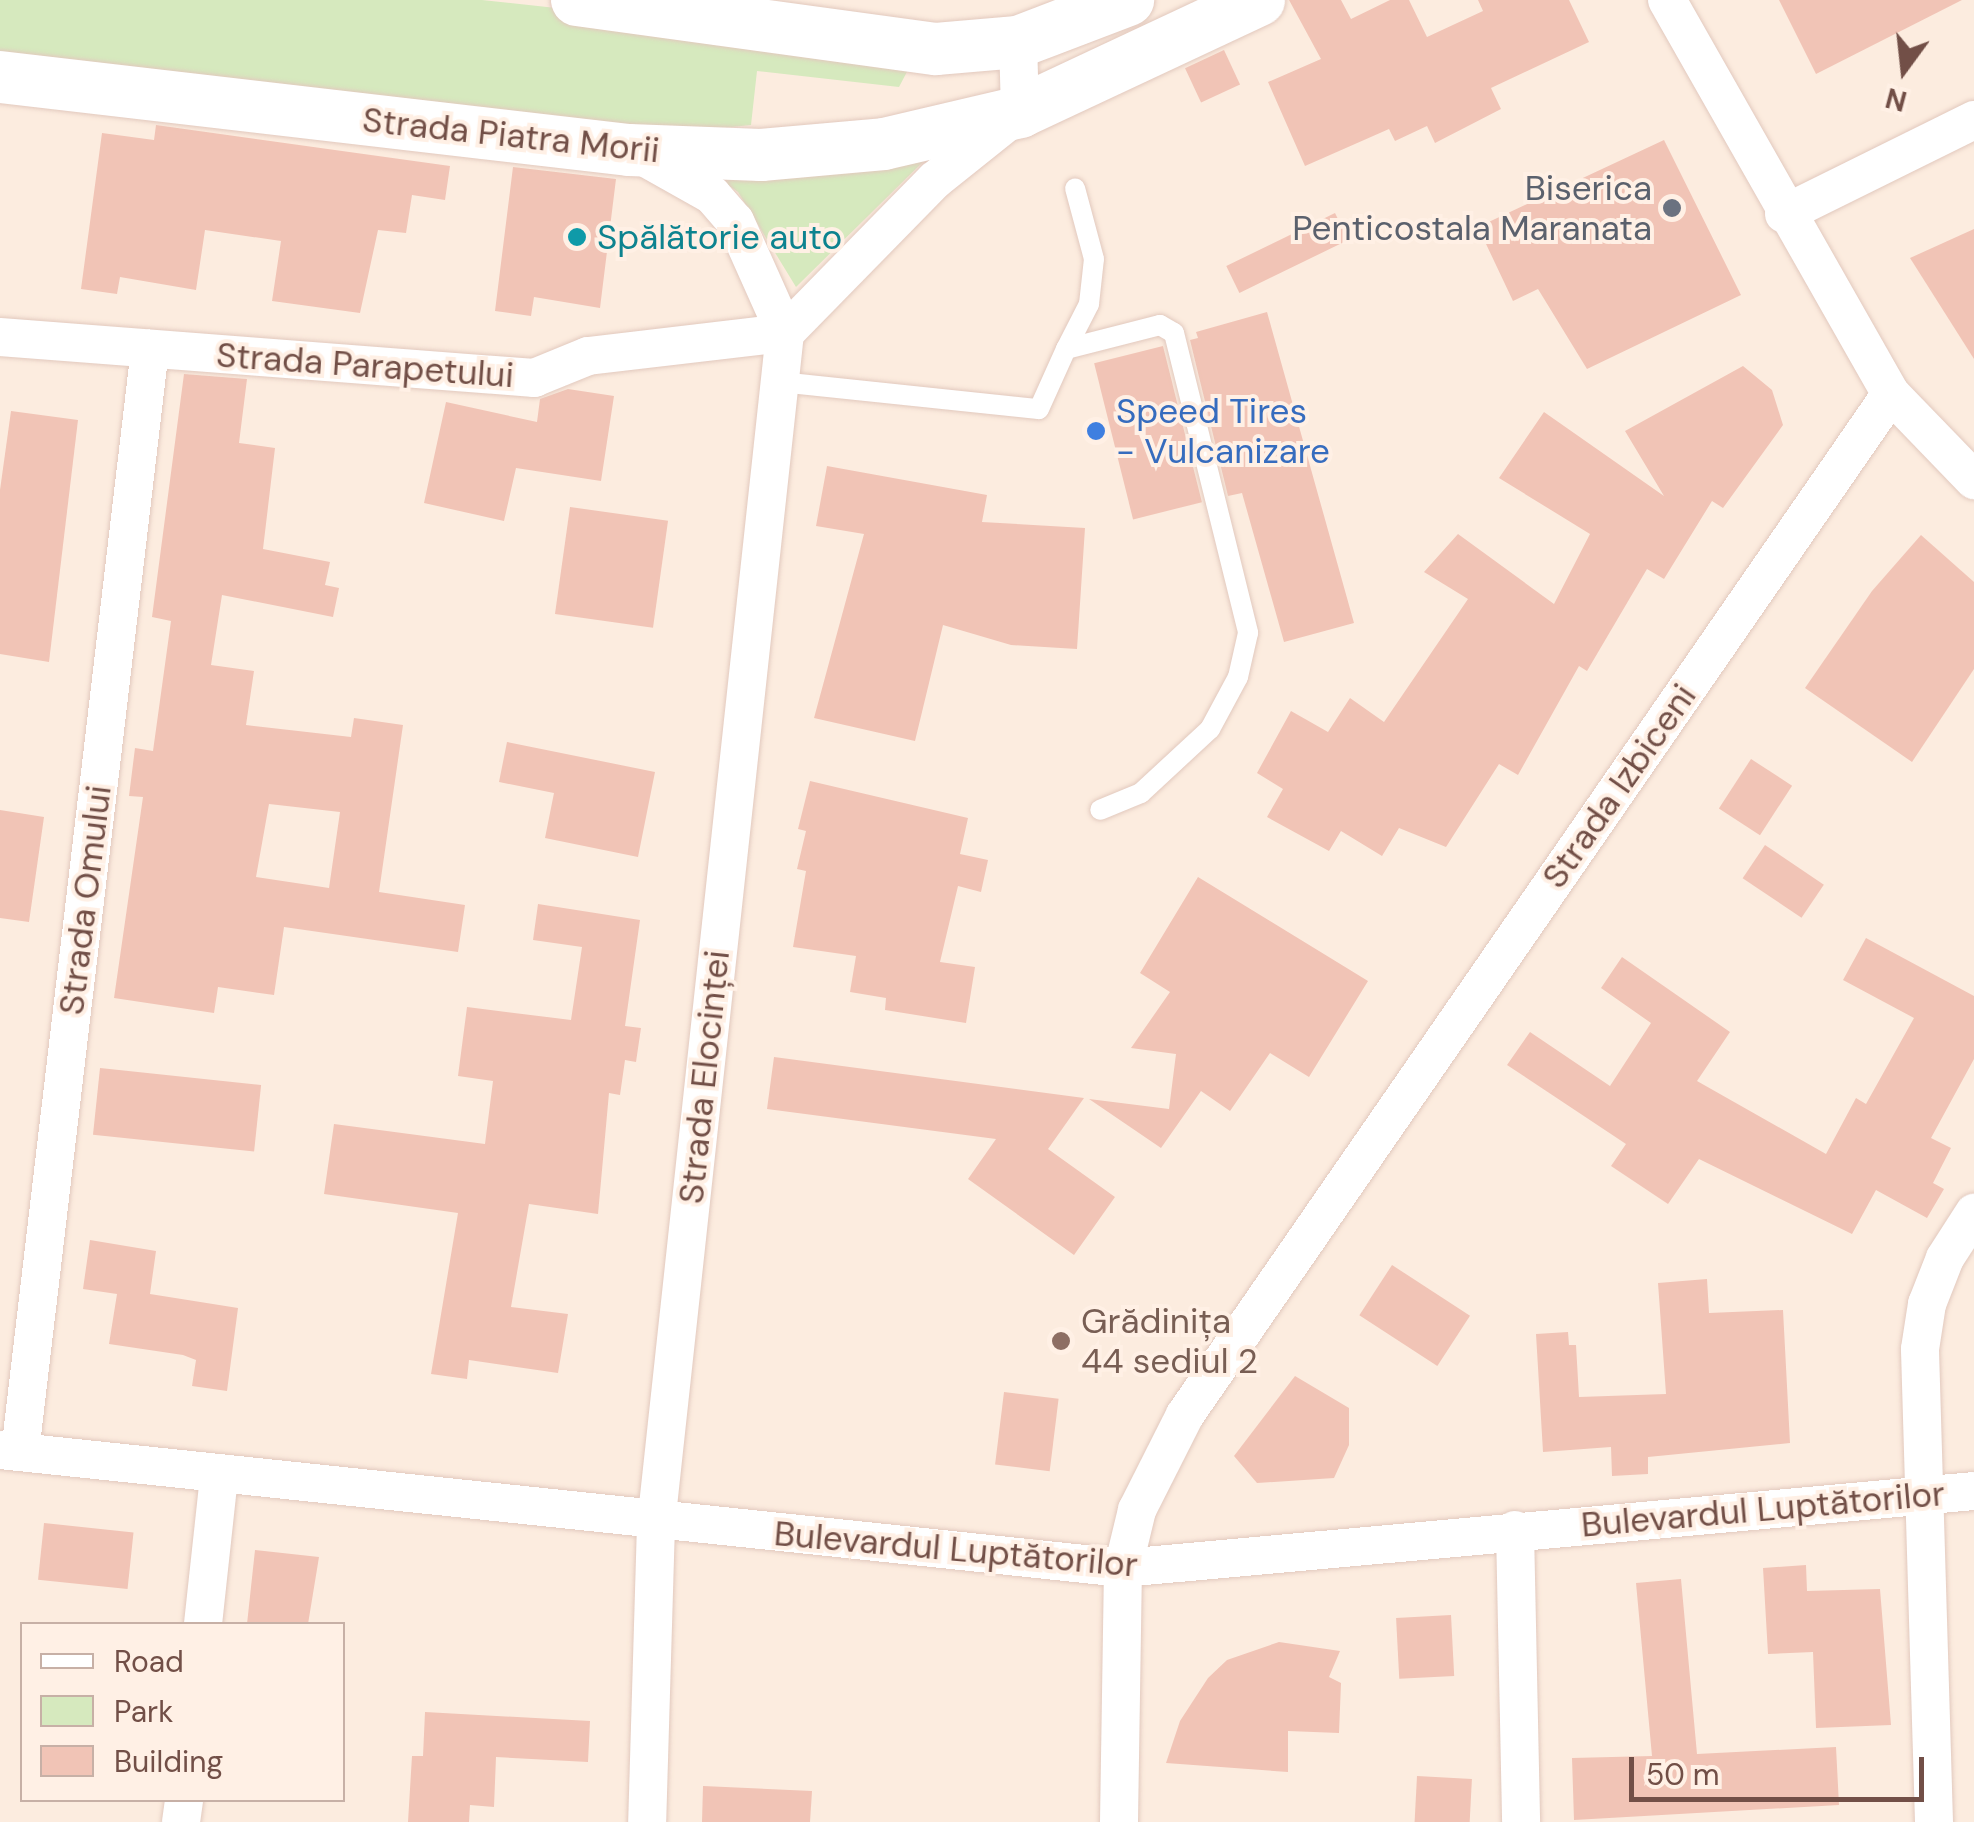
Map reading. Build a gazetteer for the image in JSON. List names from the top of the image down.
{
  "streets": {
    "street": [
      "Strada Piatra Morii",
      "Strada Parapetului",
      "Strada Izbiceni",
      "Strada Omului",
      "Strada Elocinței",
      "Bulevardul Luptătorilor"
    ]
  },
  "crossings": [
    ["Strada Parapetului", "Strada Omului"],
    ["Strada Parapetului", "Strada Elocinței"],
    ["Strada Izbiceni", "Bulevardul Luptătorilor"],
    ["Strada Omului", "Bulevardul Luptătorilor"],
    ["Strada Elocinței", "Bulevardul Luptătorilor"]
  ],
  "places": [
    "Biserica Penticostala Maranata",
    "Spălătorie auto",
    "Speed Tires - Vulcanizare",
    "Grădinița 44 sediul 2"
  ],
  "legend": ["Road", "Park", "Building"],
  "scale_bar": "50 m",
  "north": "bottom"
}
